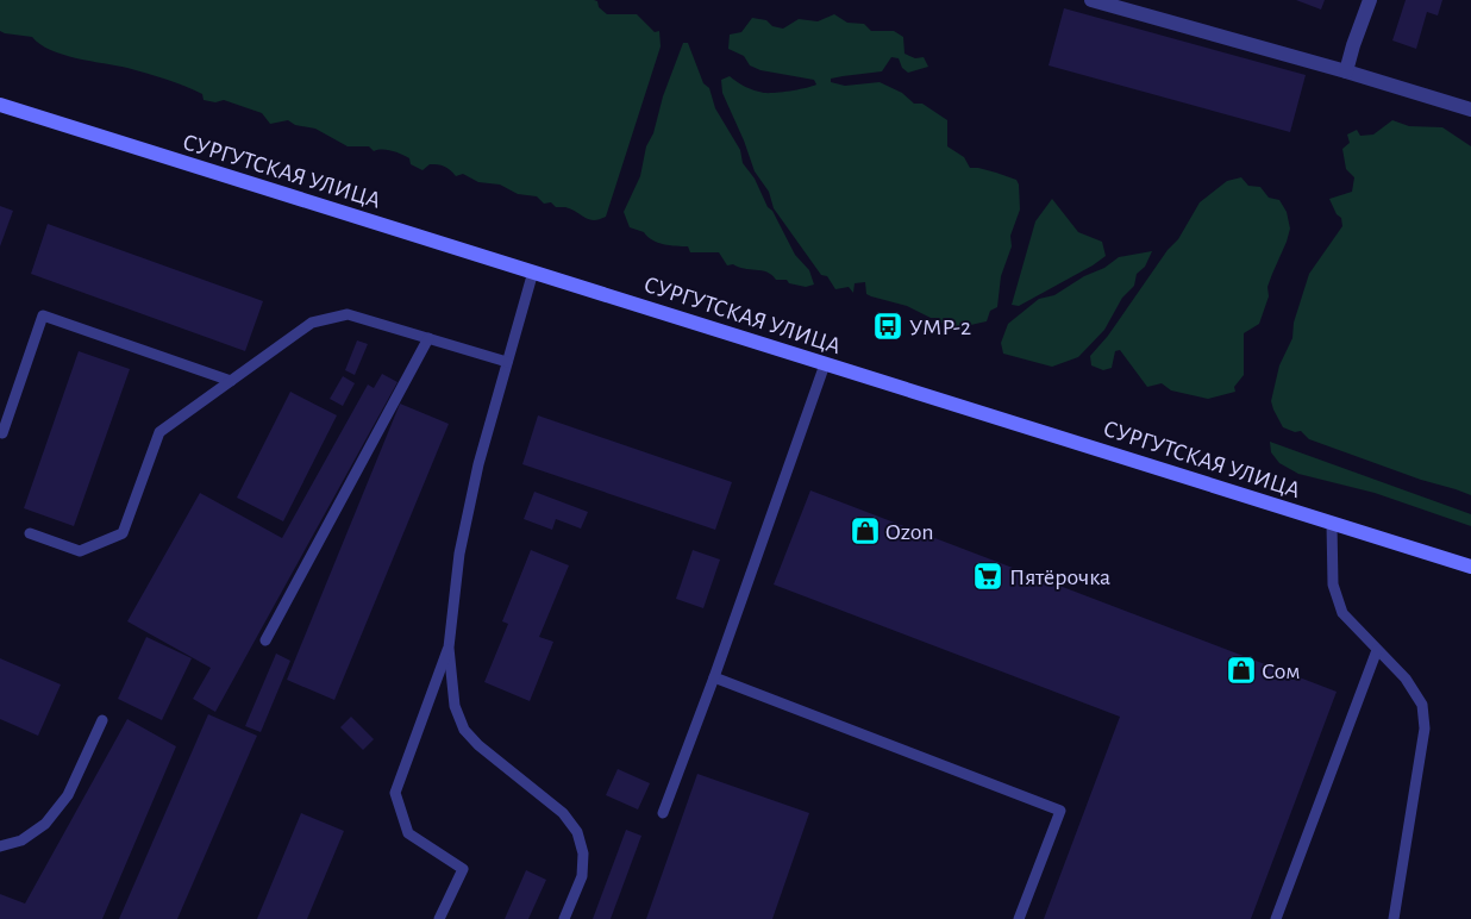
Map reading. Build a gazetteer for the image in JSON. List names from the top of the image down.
{
  "streets": {
    "main road": ["СУРГУТСКАЯ УЛИЦА"]
  },
  "places": {
    "bus stop": ["УМР-2"],
    "shop": ["Ozon", "Сом"],
    "supermarket": ["Пятёрочка"]
  }
}
